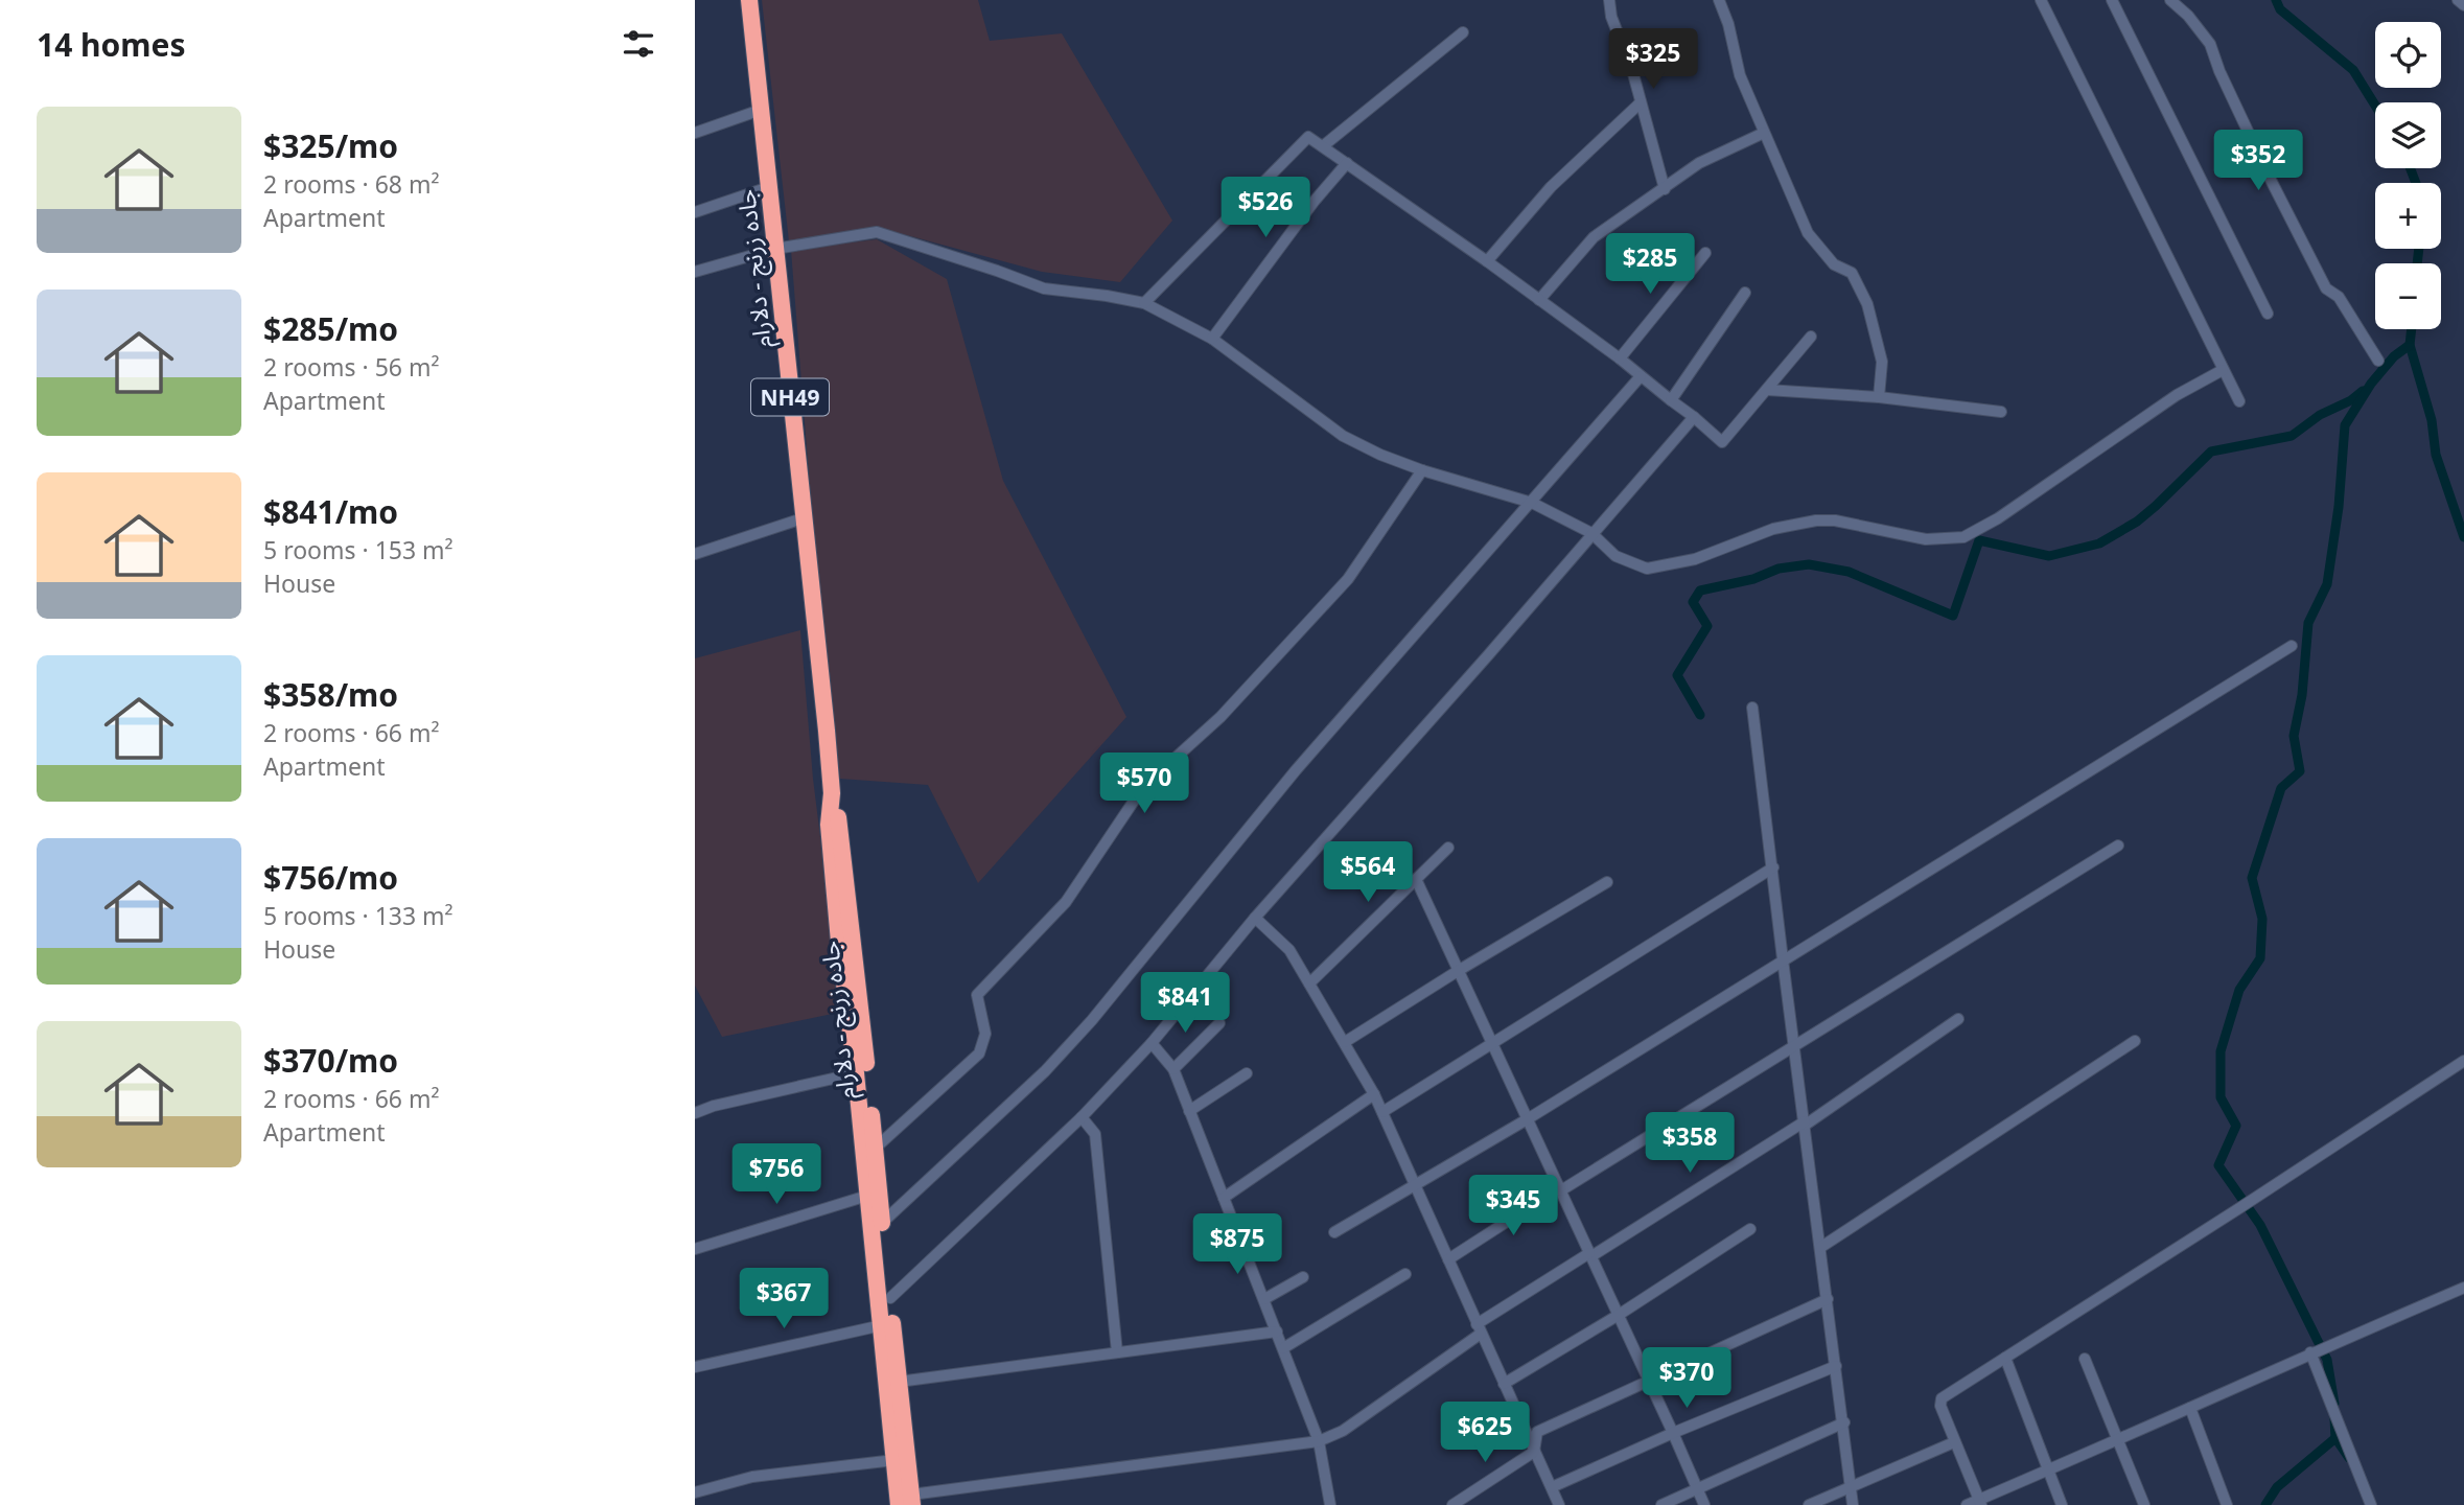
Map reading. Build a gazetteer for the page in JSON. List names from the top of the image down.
{
  "streets": {
    "highway": ["جاده زرنج - دلارام", "NH49"]
  },
  "page": {
    "heading": "14 homes",
    "map_buttons": ["+", "−"],
    "price": [
      "$325",
      "$352",
      "$526",
      "$285",
      "$570",
      "$564",
      "$841",
      "$358",
      "$756",
      "$345",
      "$875",
      "$367",
      "$370",
      "$625"
    ],
    "list": [
      {
        "name": "$325/mo",
        "note": "2 rooms · 68 m² · Apartment"
      },
      {
        "name": "$285/mo",
        "note": "2 rooms · 56 m² · Apartment"
      },
      {
        "name": "$841/mo",
        "note": "5 rooms · 153 m² · House"
      },
      {
        "name": "$358/mo",
        "note": "2 rooms · 66 m² · Apartment"
      },
      {
        "name": "$756/mo",
        "note": "5 rooms · 133 m² · House"
      },
      {
        "name": "$370/mo",
        "note": "2 rooms · 66 m² · Apartment"
      }
    ]
  }
}
